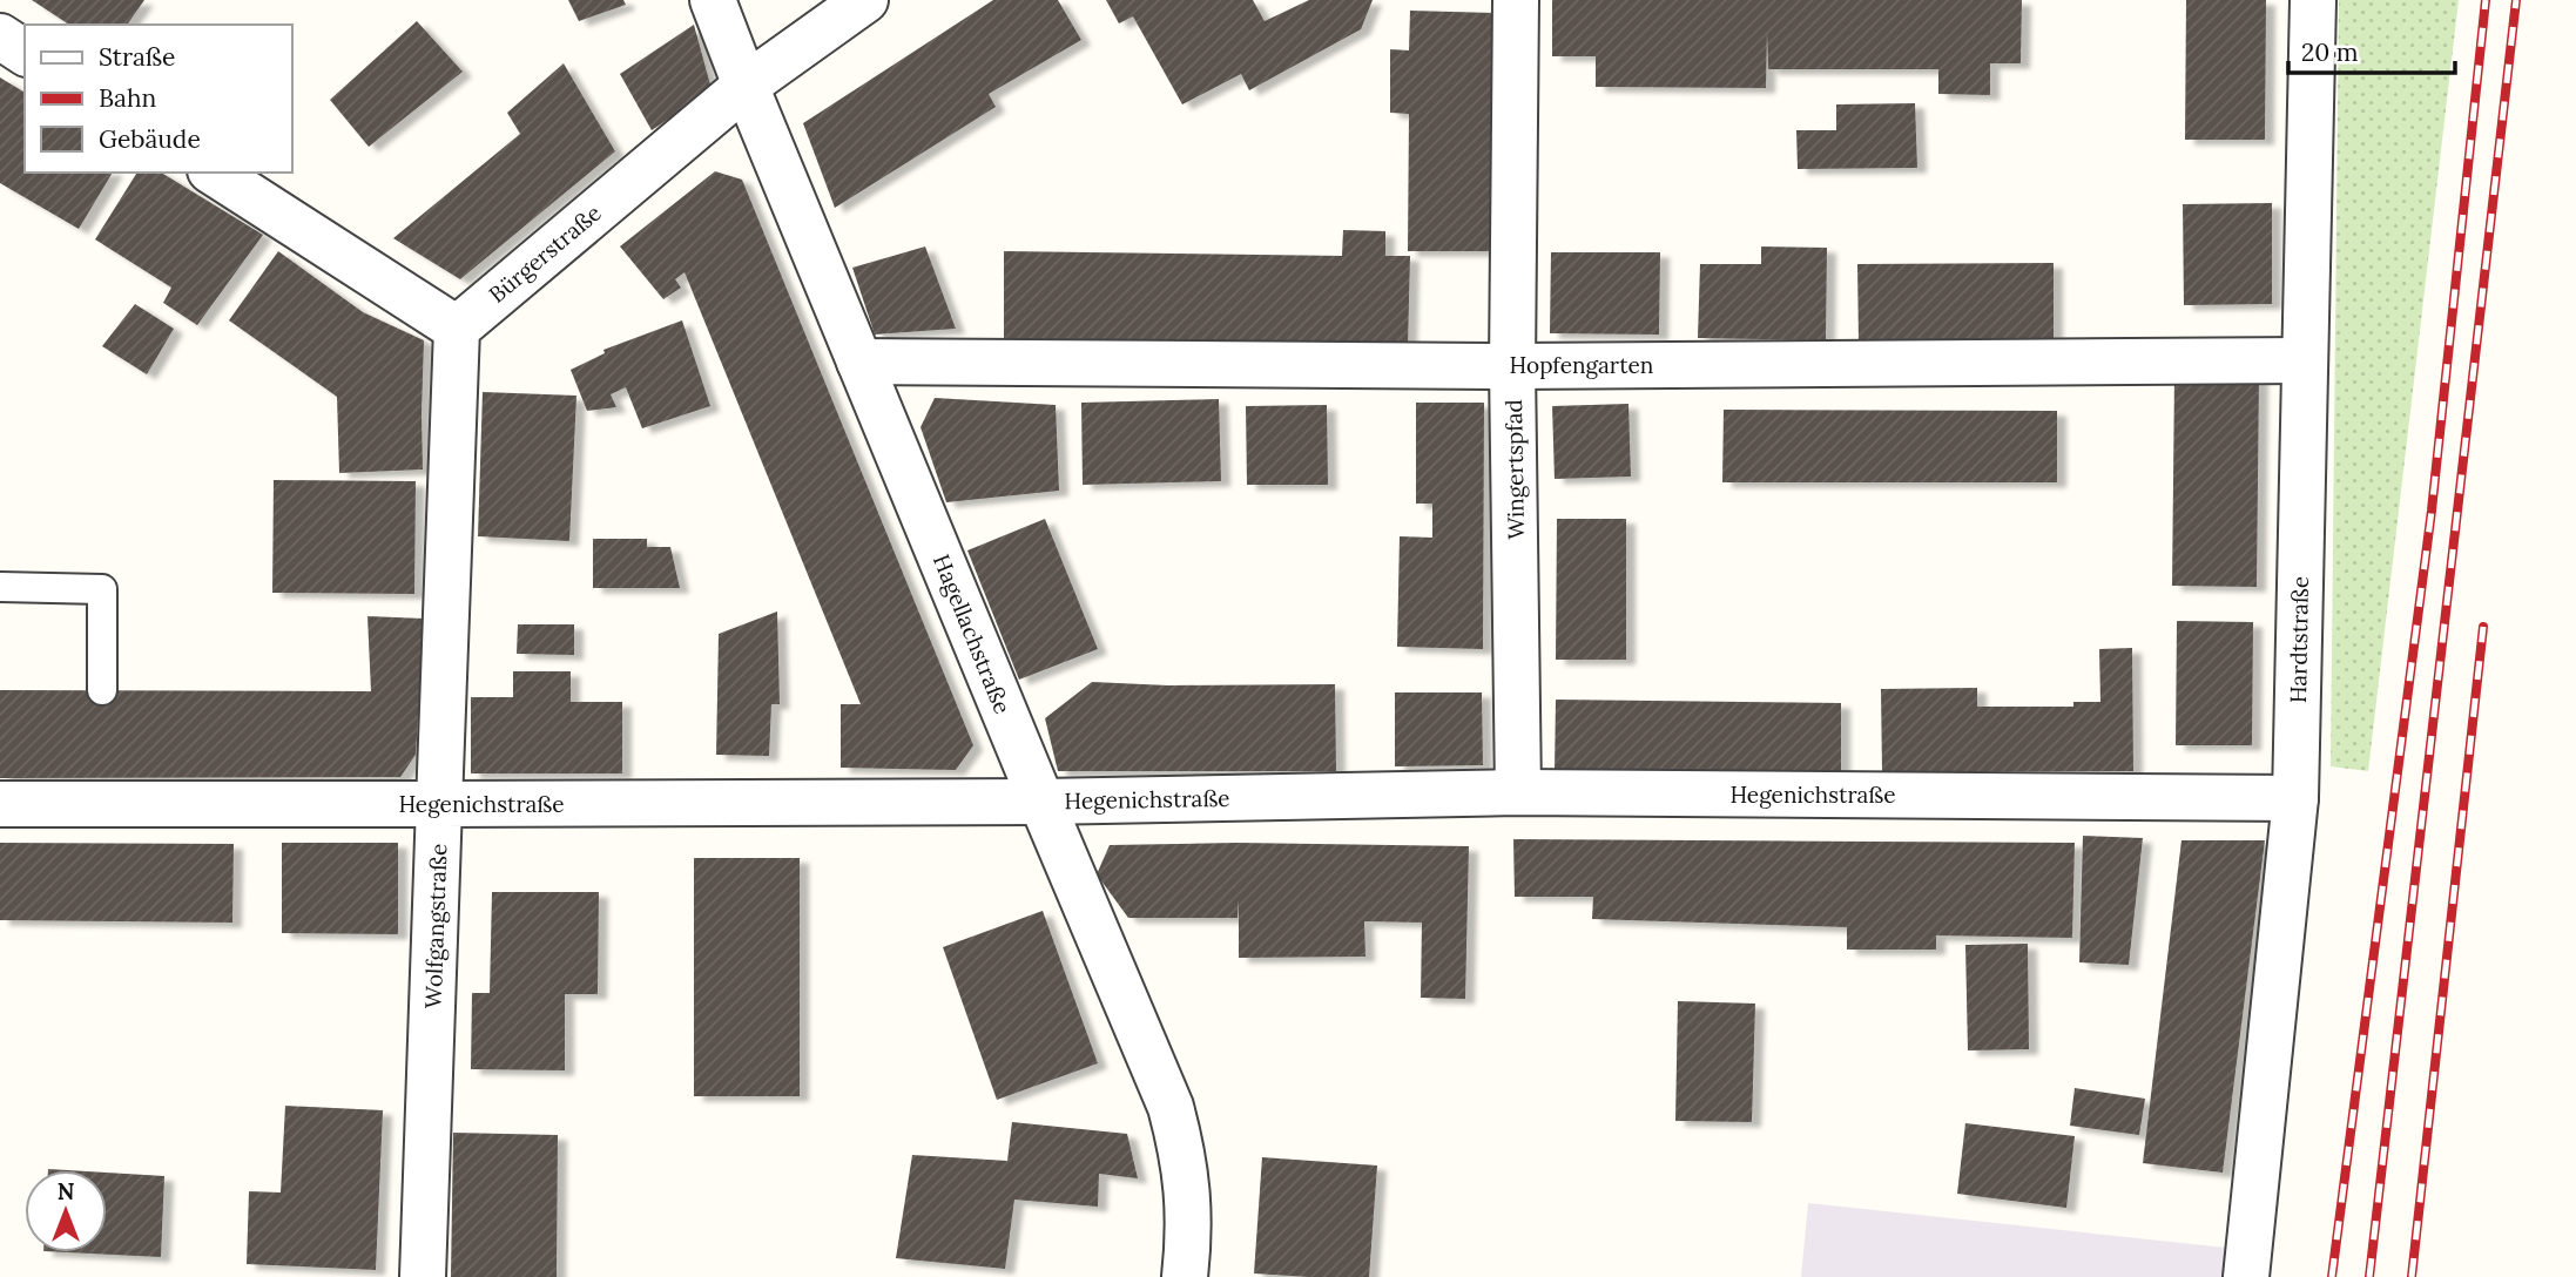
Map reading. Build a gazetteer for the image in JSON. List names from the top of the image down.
{
  "streets": {
    "street": [
      "Bürgerstraße",
      "Hopfengarten",
      "Wingertspfad",
      "Hagellachstraße",
      "Hardtstraße",
      "Hegenichstraße",
      "Wolfgangstraße"
    ]
  },
  "crossings": [
    ["Bürgerstraße", "Hagellachstraße"],
    ["Bürgerstraße", "Wolfgangstraße"],
    ["Hopfengarten", "Wingertspfad"],
    ["Hopfengarten", "Hagellachstraße"],
    ["Hopfengarten", "Hardtstraße"],
    ["Wingertspfad", "Hegenichstraße"],
    ["Hagellachstraße", "Hegenichstraße"],
    ["Hardtstraße", "Hegenichstraße"],
    ["Hegenichstraße", "Wolfgangstraße"]
  ],
  "legend": ["Straße", "Bahn", "Gebäude"],
  "scale_bar": "20 m",
  "north": "top"
}
